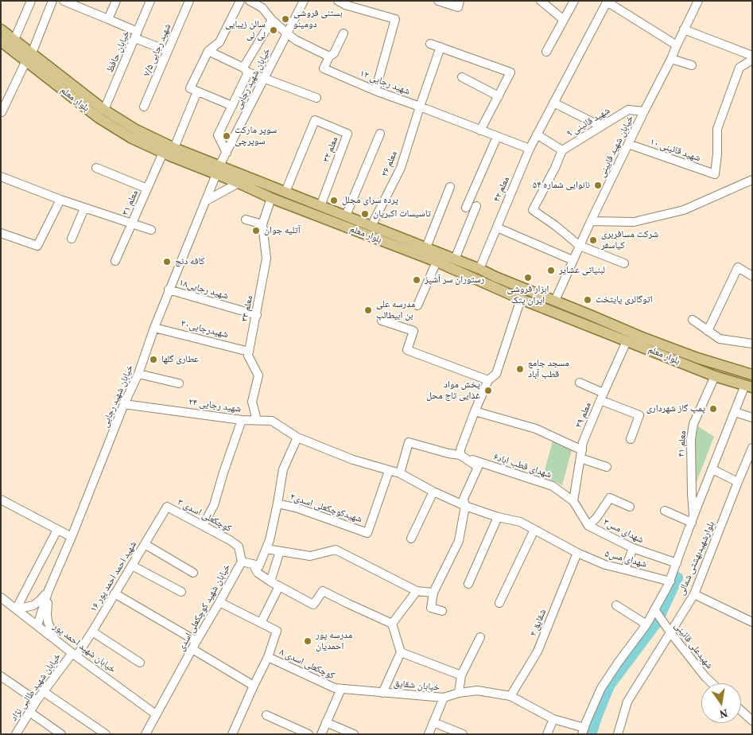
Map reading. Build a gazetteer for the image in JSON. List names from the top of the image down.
{
  "streets": {
    "main road": ["بلوار معلم"],
    "street": [
      "شهید رجایی ۷/۵",
      "خیابان حافظ",
      "خیابان شهید رجایی",
      "شهید رجایی ۱۲",
      "شهید قائینی ۹",
      "خیابان شهید قایینی",
      "معلم ۳۲",
      "شهید قائینی ۱۰",
      "معلم ۳۶",
      "معلم ۴۲",
      "معلم ۳۱",
      "شهید رجایی۱۸",
      "معلم ۳۳",
      "شهیدرجایی۲۰",
      "شهید رجایی ۲۴",
      "معلم ۳۹",
      "معلم ۴۱",
      "شهدای قطب اباد۶",
      "شهیدکوچکعلی اسدی۲",
      "کوچکعلی اسدی ۳",
      "شهدای مس۳",
      "بلوارشهیدبهشتی شمالی",
      "شهدای مس۵",
      "شهید احمد احمد پور ۱۶",
      "خیابان شهید کوچکعلی اسدی",
      "شقایق ۲",
      "شهیدعلی قائینی",
      "خیابان شهید احمد پور",
      "کوچکعلی اسدی ۸",
      "خیابان شقایق",
      "خیابان شهید طالبی نژاد"
    ]
  },
  "crossings": [
    ["خیابان حافظ", "بلوار معلم"],
    ["خیابان شهید رجایی", "بلوار معلم"],
    ["خیابان شهید رجایی", "شهید رجایی۱۸"],
    ["خیابان شهید رجایی", "شهیدرجایی۲۰"],
    ["خیابان شهید رجایی", "شهید رجایی ۲۴"],
    ["خیابان شهید رجایی", "خیابان شهید احمد پور"],
    ["شهید رجایی ۱۲", "معلم ۳۶"],
    ["بلوار معلم", "خیابان شهید قایینی"],
    ["بلوار معلم", "معلم ۳۲"],
    ["بلوار معلم", "معلم ۳۶"],
    ["بلوار معلم", "معلم ۴۲"],
    ["بلوار معلم", "معلم ۳۱"],
    ["بلوار معلم", "معلم ۳۳"],
    ["بلوار معلم", "معلم ۳۹"],
    ["بلوار معلم", "معلم ۴۱"],
    ["بلوار معلم", "بلوارشهیدبهشتی شمالی"],
    ["شهید قائینی ۹", "خیابان شهید قایینی"],
    ["خیابان شهید قایینی", "شهید قائینی ۱۰"],
    ["شهید رجایی۱۸", "معلم ۳۳"],
    ["معلم ۳۳", "شهیدرجایی۲۰"],
    ["معلم ۳۳", "شهید رجایی ۲۴"],
    ["شهید رجایی ۲۴", "شهدای قطب اباد۶"],
    ["شهید رجایی ۲۴", "شهیدکوچکعلی اسدی۲"],
    ["شهید رجایی ۲۴", "شهدای مس۵"],
    ["معلم ۳۹", "شهدای قطب اباد۶"],
    ["معلم ۳۹", "شهدای مس۳"],
    ["معلم ۴۱", "بلوارشهیدبهشتی شمالی"],
    ["شهدای قطب اباد۶", "شهدای مس۳"],
    ["کوچکعلی اسدی ۳", "شهید احمد احمد پور ۱۶"],
    ["کوچکعلی اسدی ۳", "خیابان شهید کوچکعلی اسدی"],
    ["شهدای مس۳", "بلوارشهیدبهشتی شمالی"],
    ["بلوارشهیدبهشتی شمالی", "شهدای مس۵"],
    ["بلوارشهیدبهشتی شمالی", "شهیدعلی قائینی"],
    ["بلوارشهیدبهشتی شمالی", "خیابان شقایق"],
    ["شهدای مس۵", "شقایق ۲"],
    ["شهید احمد احمد پور ۱۶", "خیابان شهید احمد پور"],
    ["شهید احمد احمد پور ۱۶", "خیابان شهید طالبی نژاد"],
    ["خیابان شهید کوچکعلی اسدی", "خیابان شهید احمد پور"],
    ["خیابان شهید کوچکعلی اسدی", "کوچکعلی اسدی ۸"],
    ["شقایق ۲", "خیابان شقایق"],
    ["خیابان شهید احمد پور", "خیابان شهید طالبی نژاد"],
    ["کوچکعلی اسدی ۸", "خیابان شقایق"]
  ],
  "places": [
    "بستنی فروشی دومینو",
    "سالن زیبایی لی لی",
    "سوپر مارکت سوپرچی",
    "نانوایی شماره ۵۴",
    "پرده سرای مجلل",
    "تاسیسات اکبریان",
    "آتلیه جوان",
    "شرکت مسافربری کیاسفر",
    "کافه دنج",
    "لبنیاتی عشایر",
    "ابزار فروشی ایران پتک",
    "رستوران سر آشپز",
    "اتوگالری پایتخت",
    "مدرسه علی بن ابیطالب",
    "عطاری گلها",
    "مسجد جامع قطب آباد",
    "پخش مواد غذایی تاج محل",
    "پمپ گاز شهرداری",
    "مدرسه پور احمدیان"
  ],
  "north": "bottom"
}
